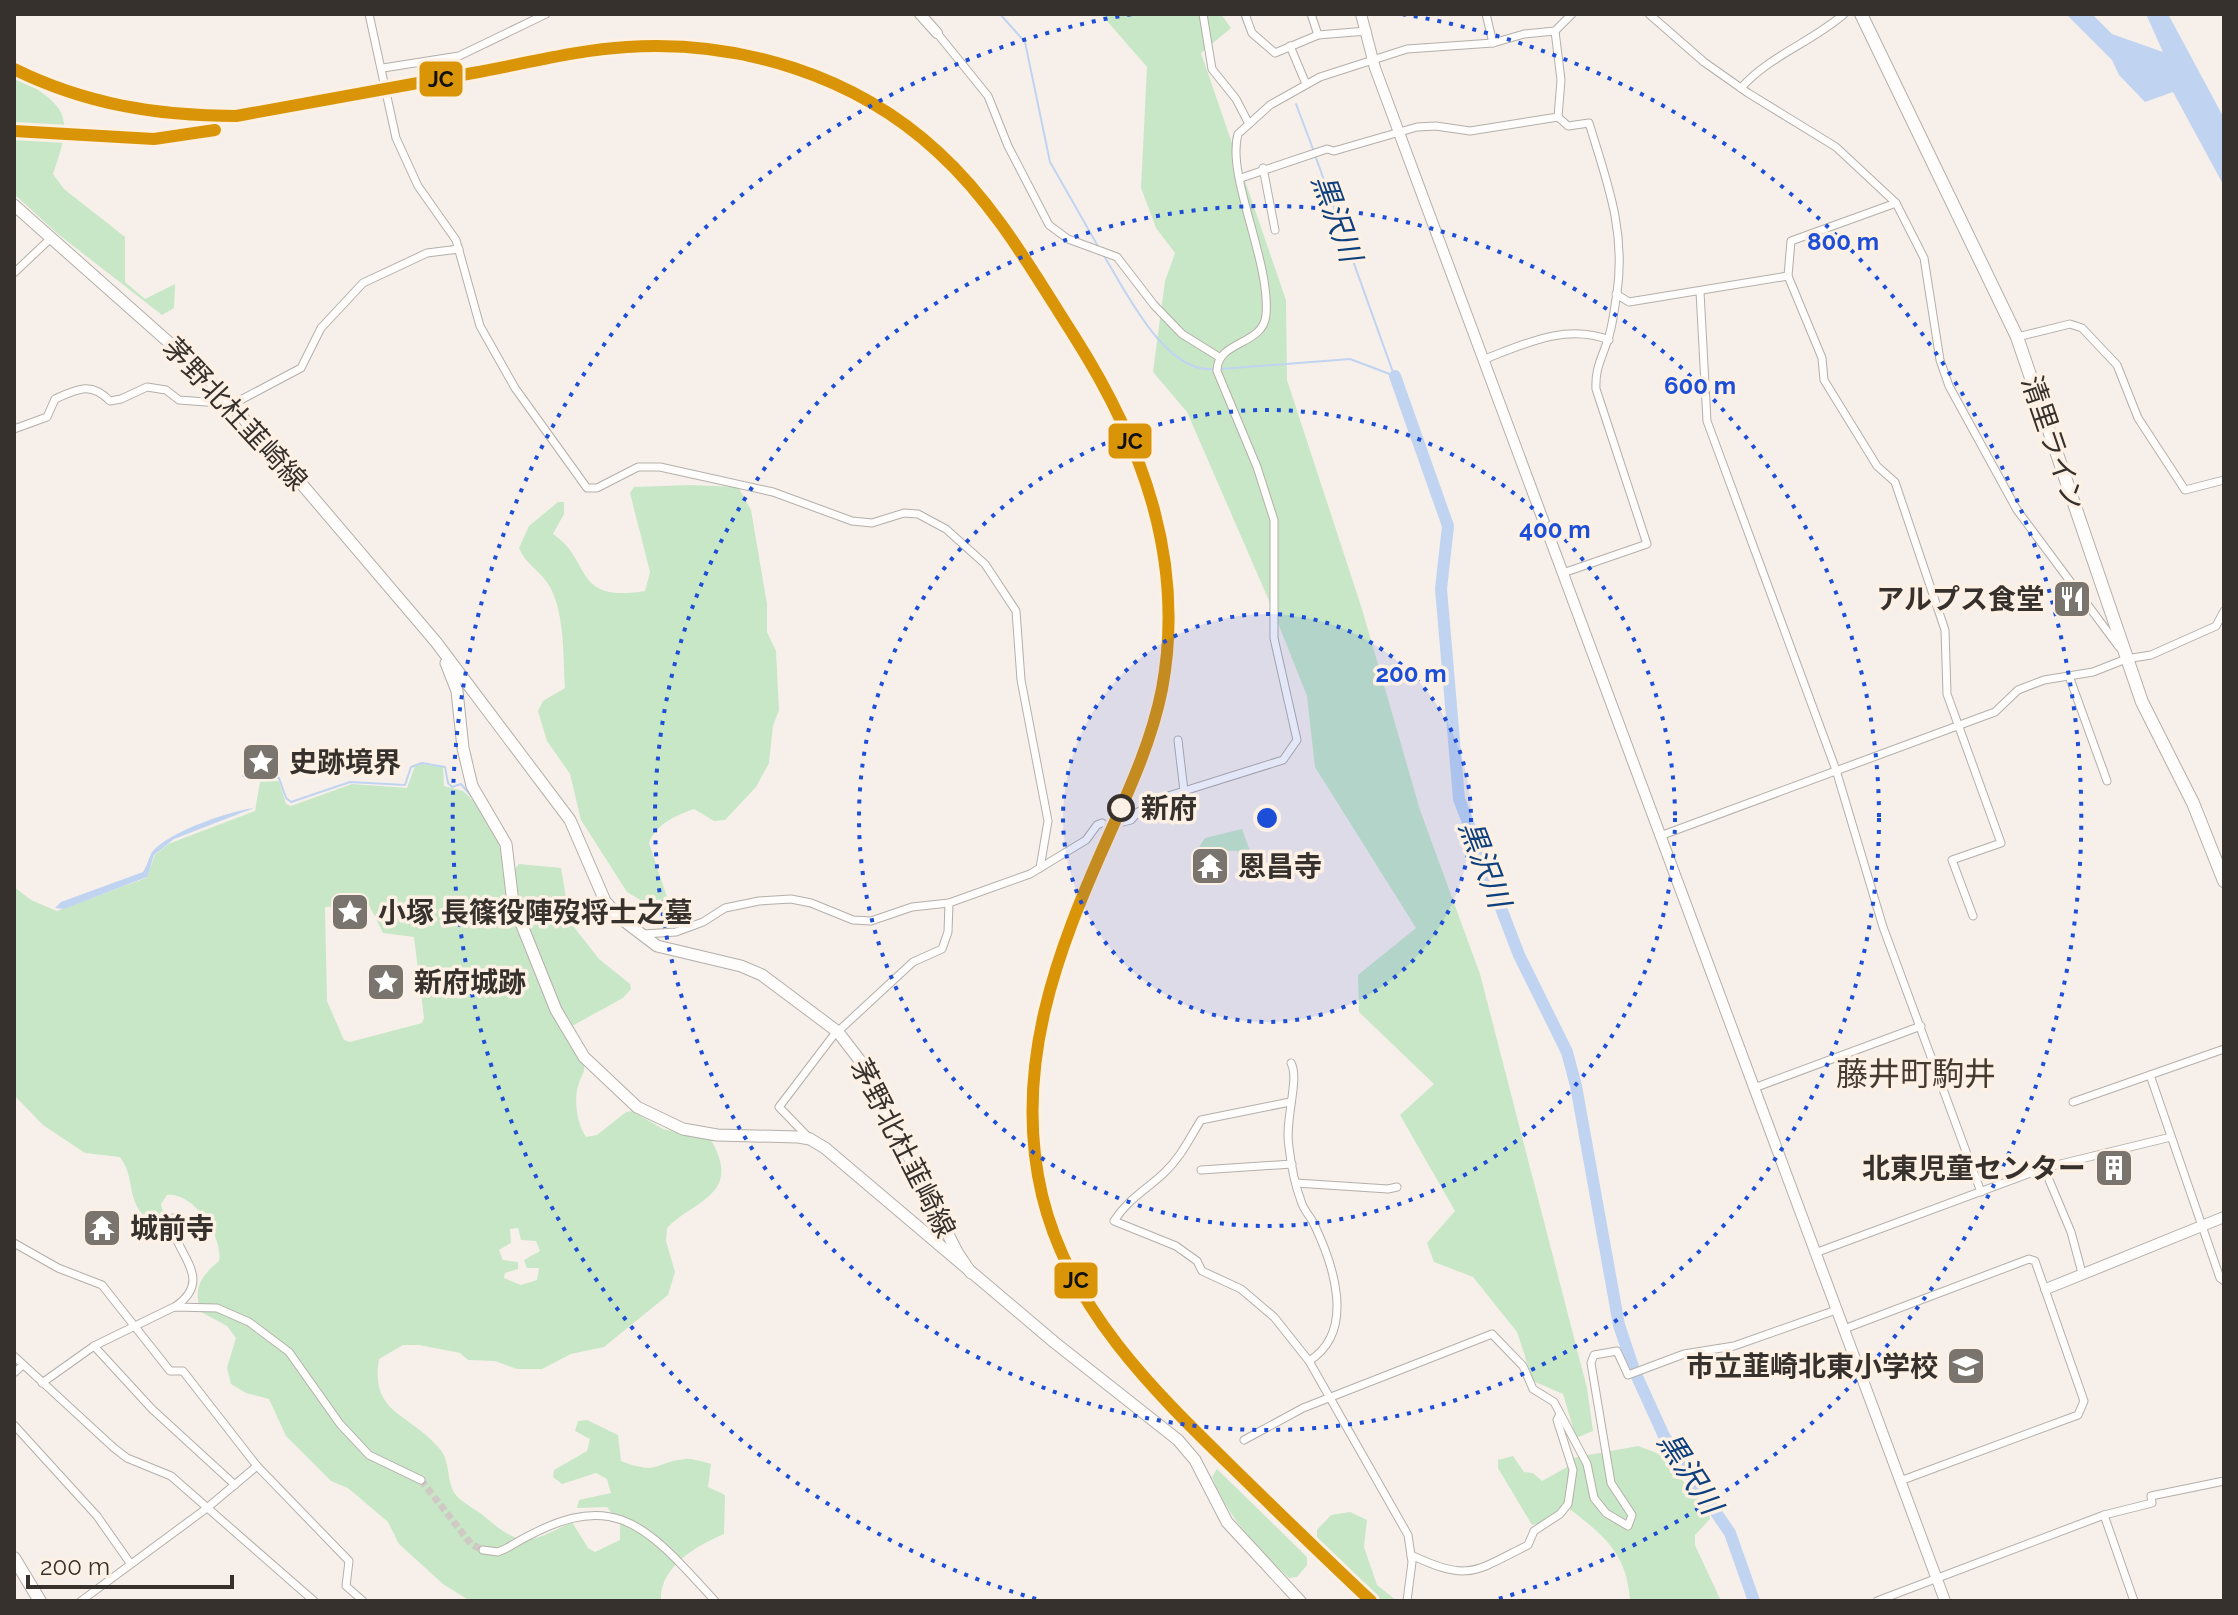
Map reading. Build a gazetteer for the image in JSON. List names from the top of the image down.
{
  "streets": {
    "highway": ["清里ライン"],
    "main road": ["茅野北杜韮崎線"]
  },
  "districts": ["藤井町駒井"],
  "water": ["黒沢川"],
  "places": {
    "restaurant": ["アルプス食堂"],
    "place": ["史跡境界", "小塚 長篠役陣歿将士之墓", "新府城跡"],
    "other": ["新府"],
    "temple": ["恩昌寺", "城前寺"],
    "building": ["北東児童センター"],
    "school or university": ["市立韮崎北東小学校"]
  },
  "lines": ["transit line JC"],
  "scale_bar": "200 m",
  "rings": [
    "800 m",
    "600 m",
    "400 m",
    "200 m"
  ]
}
